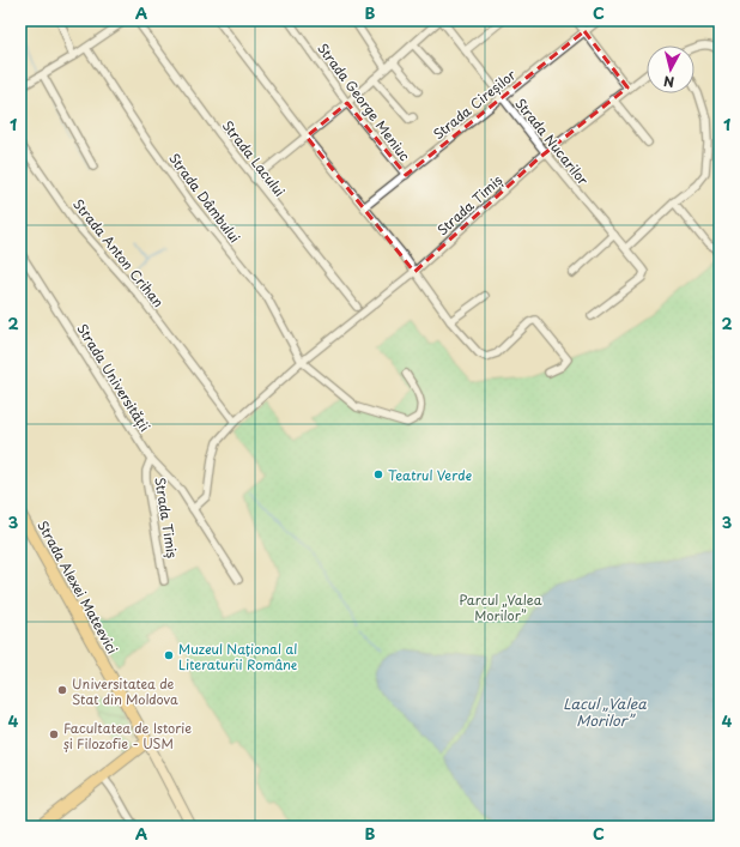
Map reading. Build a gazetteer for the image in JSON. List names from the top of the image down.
{
  "streets": {
    "main road": ["Strada Alexei Mateevici"],
    "street": [
      "Strada George Meniuc",
      "Strada Cireșilor",
      "Strada Nucarilor",
      "Strada Lacului",
      "Strada Dâmbului",
      "Strada Timiș",
      "Strada Anton Crihan",
      "Strada Universității"
    ]
  },
  "crossings": [
    ["Strada George Meniuc", "Strada Cireșilor"],
    ["Strada Cireșilor", "Strada Nucarilor"],
    ["Strada Nucarilor", "Strada Timiș"],
    ["Strada Dâmbului", "Strada Timiș"],
    ["Strada Timiș", "Strada Anton Crihan"],
    ["Strada Timiș", "Strada Universității"]
  ],
  "water": ["Lacul „Valea Morilor”"],
  "parks": ["Parcul „Valea Morilor”"],
  "places": [
    "Teatrul Verde",
    "Muzeul Național al Literaturii Române",
    "Universitatea de Stat din Moldova",
    "Facultatea de Istorie și Filozofie - USM"
  ],
  "north": "bottom",
  "grid": {
    "columns": ["A", "B", "C"],
    "rows": [
      "1",
      "2",
      "3",
      "4"
    ]
  }
}
